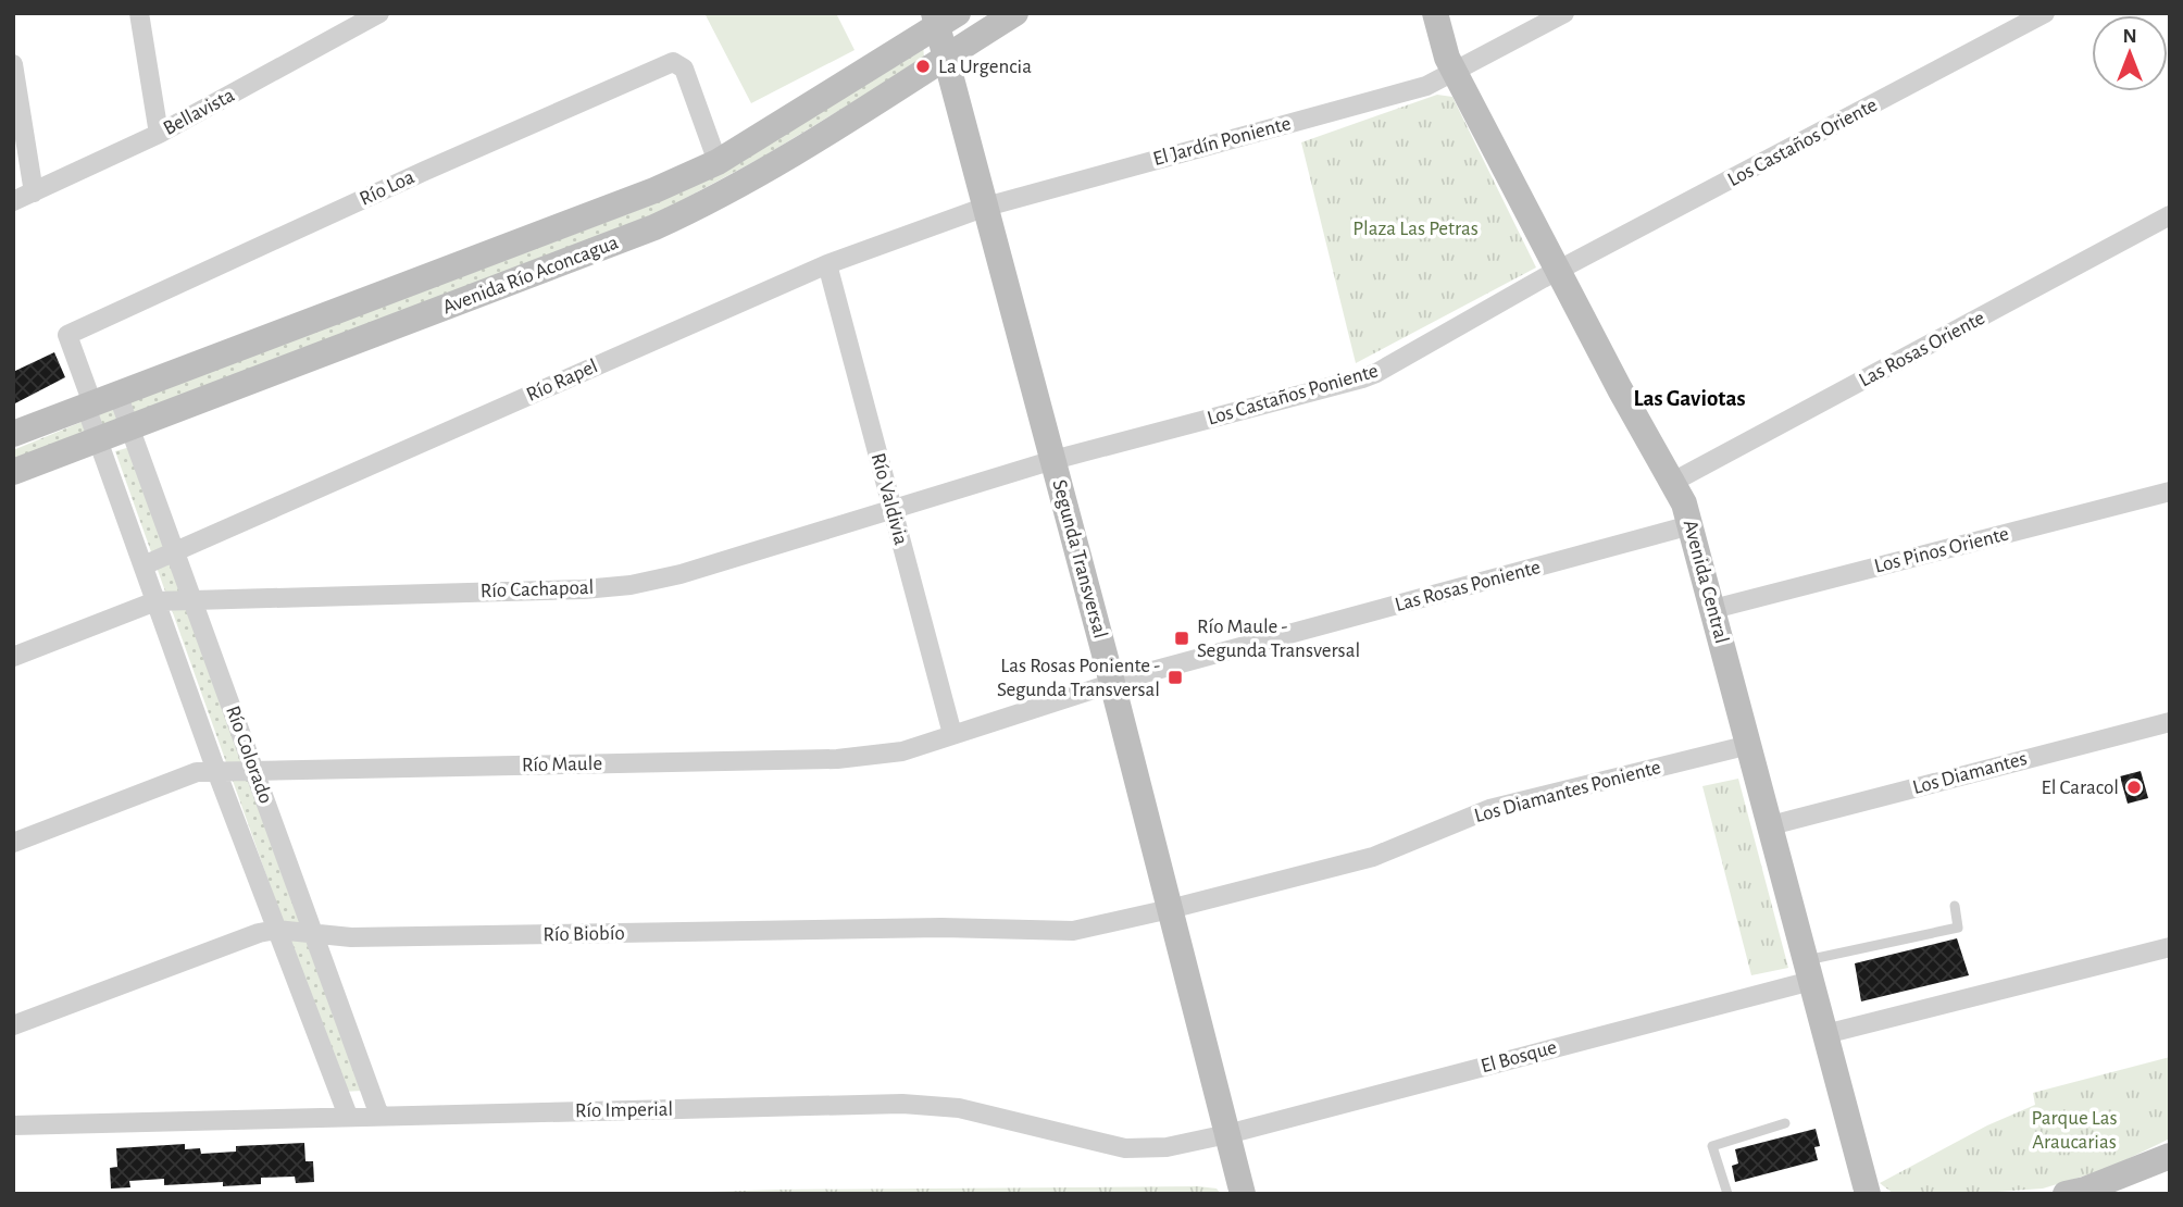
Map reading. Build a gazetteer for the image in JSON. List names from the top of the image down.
{
  "streets": {
    "street": [
      "Bellavista",
      "El Jardín Poniente",
      "Los Castaños Oriente",
      "Río Loa",
      "Avenida Río Aconcagua",
      "Las Rosas Oriente",
      "Río Rapel",
      "Los Castaños Poniente",
      "Río Valdivia",
      "Los Pinos Oriente",
      "Segunda Transversal",
      "Avenida Central",
      "Las Rosas Poniente",
      "Río Cachapoal",
      "Río Colorado",
      "Río Maule",
      "Los Diamantes",
      "Los Diamantes Poniente",
      "Río Biobío",
      "El Bosque",
      "Río Imperial"
    ]
  },
  "crossings": [
    ["El Jardín Poniente", "Río Rapel"],
    ["El Jardín Poniente", "Segunda Transversal"],
    ["El Jardín Poniente", "Avenida Central"],
    ["Los Castaños Oriente", "Los Castaños Poniente"],
    ["Los Castaños Oriente", "Avenida Central"],
    ["Río Loa", "Avenida Río Aconcagua"],
    ["Río Loa", "Río Colorado"],
    ["Avenida Río Aconcagua", "Segunda Transversal"],
    ["Avenida Río Aconcagua", "Río Colorado"],
    ["Las Rosas Oriente", "Avenida Central"],
    ["Río Rapel", "Río Valdivia"],
    ["Río Rapel", "Segunda Transversal"],
    ["Río Rapel", "Río Colorado"],
    ["Los Castaños Poniente", "Segunda Transversal"],
    ["Los Castaños Poniente", "Avenida Central"],
    ["Los Castaños Poniente", "Río Cachapoal"],
    ["Río Valdivia", "Río Cachapoal"],
    ["Río Valdivia", "Río Maule"],
    ["Los Pinos Oriente", "Avenida Central"],
    ["Segunda Transversal", "Las Rosas Poniente"],
    ["Segunda Transversal", "Río Cachapoal"],
    ["Segunda Transversal", "Río Maule"],
    ["Segunda Transversal", "Los Diamantes Poniente"],
    ["Segunda Transversal", "Río Biobío"],
    ["Segunda Transversal", "El Bosque"],
    ["Segunda Transversal", "Río Imperial"],
    ["Avenida Central", "Las Rosas Poniente"],
    ["Avenida Central", "Los Diamantes"],
    ["Avenida Central", "Los Diamantes Poniente"],
    ["Avenida Central", "El Bosque"],
    ["Las Rosas Poniente", "Río Maule"],
    ["Río Cachapoal", "Río Colorado"],
    ["Río Colorado", "Río Maule"],
    ["Río Colorado", "Río Biobío"],
    ["Río Colorado", "Río Imperial"],
    ["Los Diamantes Poniente", "Río Biobío"],
    ["El Bosque", "Río Imperial"]
  ],
  "districts": ["Las Gaviotas"],
  "parks": ["Plaza Las Petras", "Parque Las Araucarias"],
  "places": {
    "other": ["La Urgencia", "El Caracol"],
    "transit": ["Río Maule - Segunda Transversal", "Las Rosas Poniente - Segunda Transversal"]
  },
  "north": "top"
}
